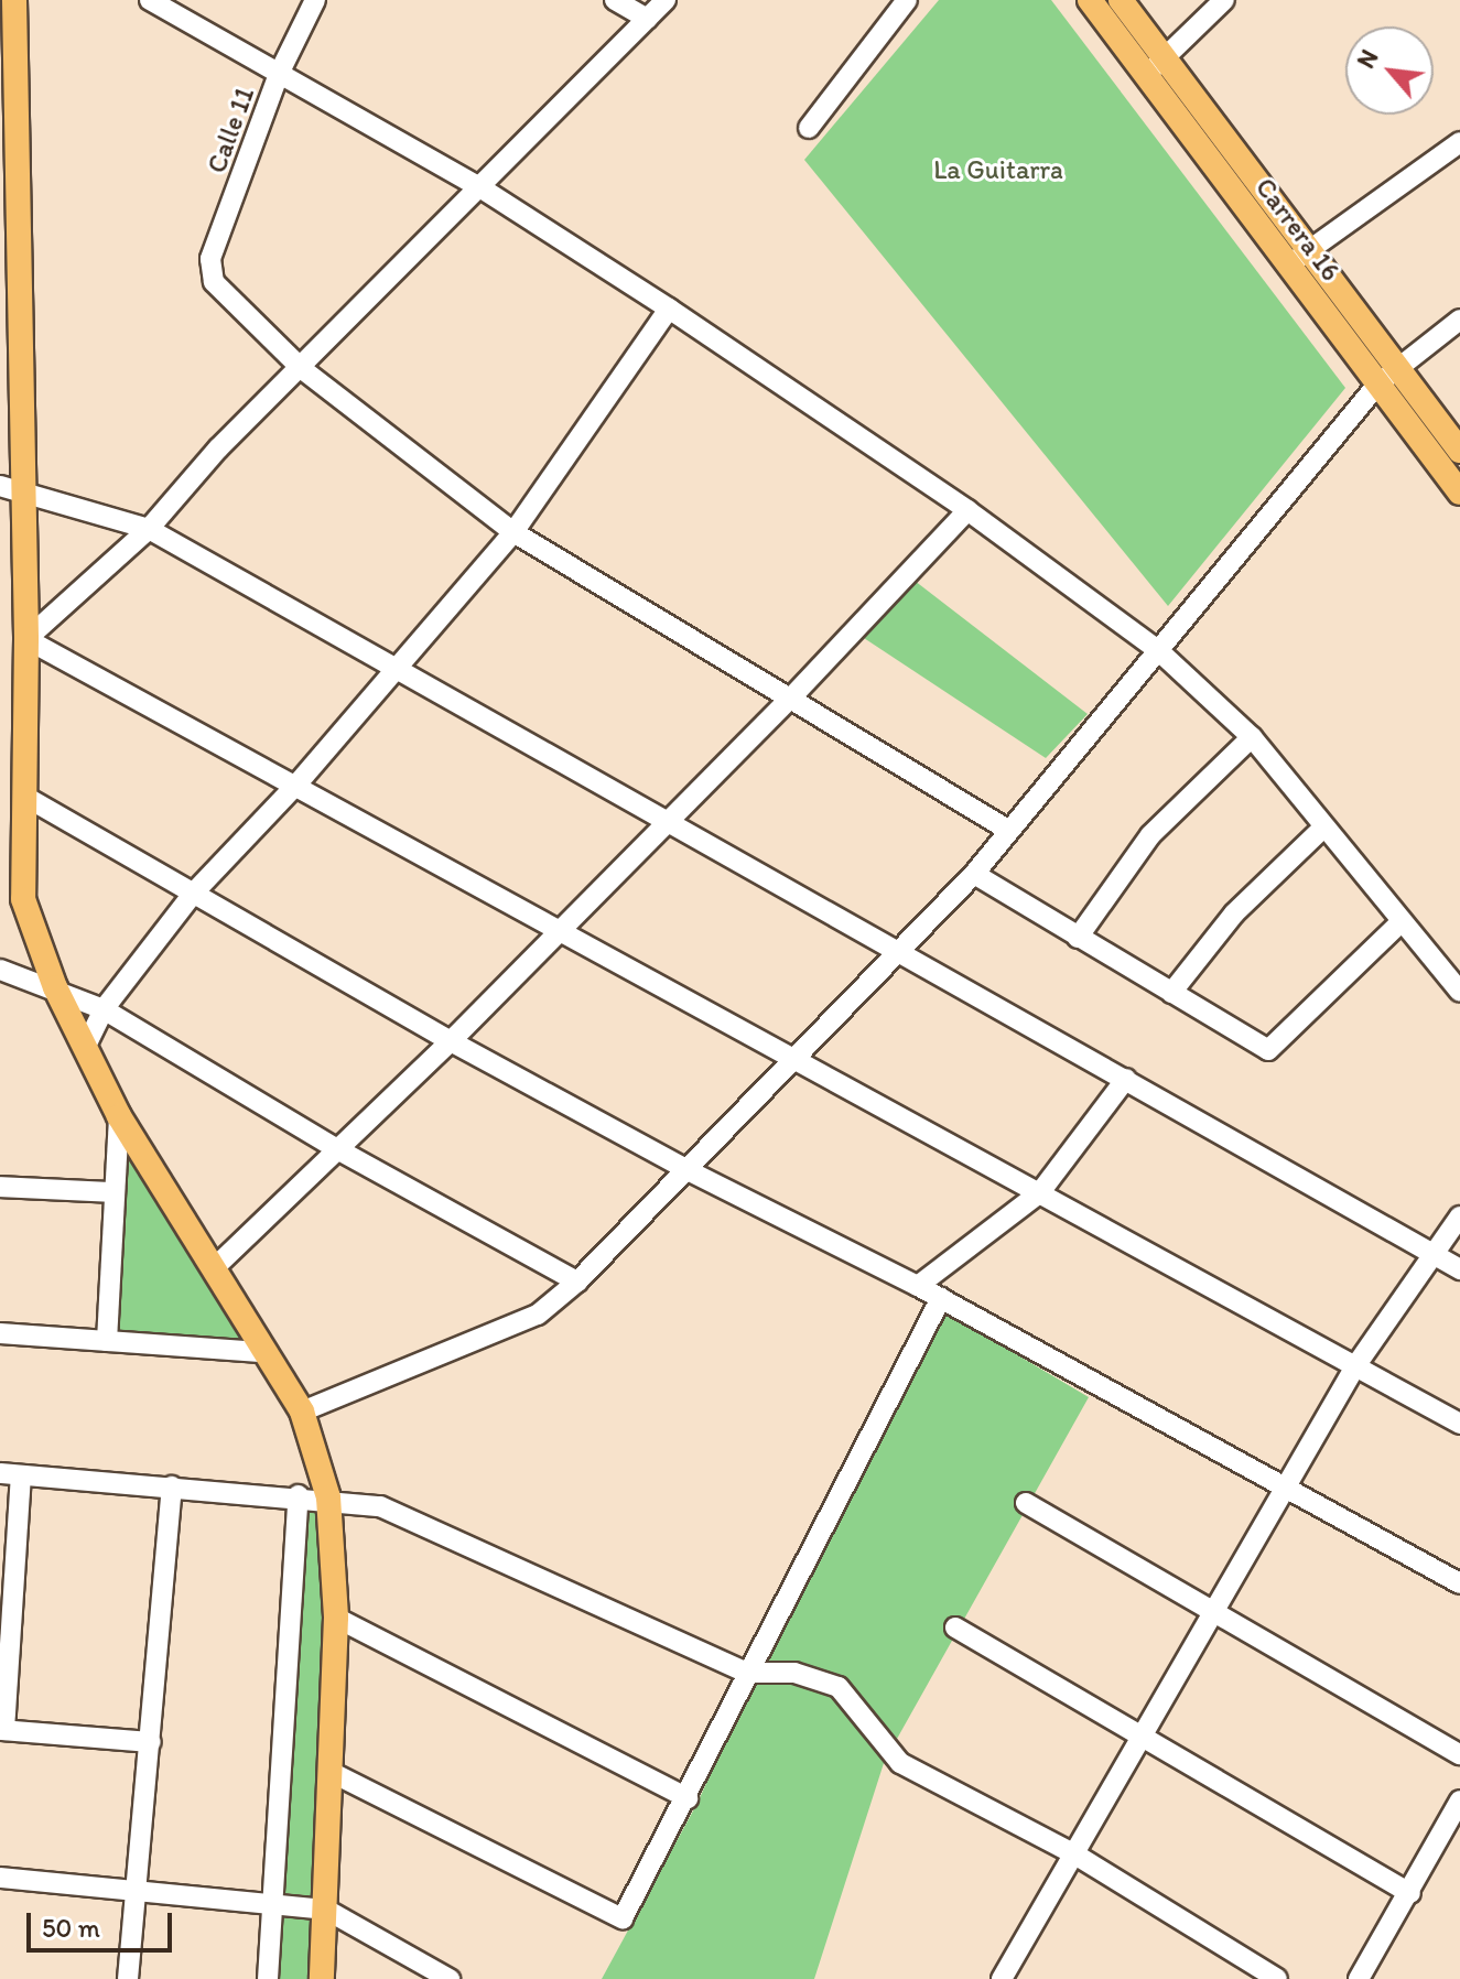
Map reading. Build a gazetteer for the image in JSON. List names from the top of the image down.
{
  "streets": {
    "main road": ["Carrera 16"],
    "street": ["Calle 11"]
  },
  "parks": ["La Guitarra"],
  "scale_bar": "50 m",
  "north": "top left"
}
